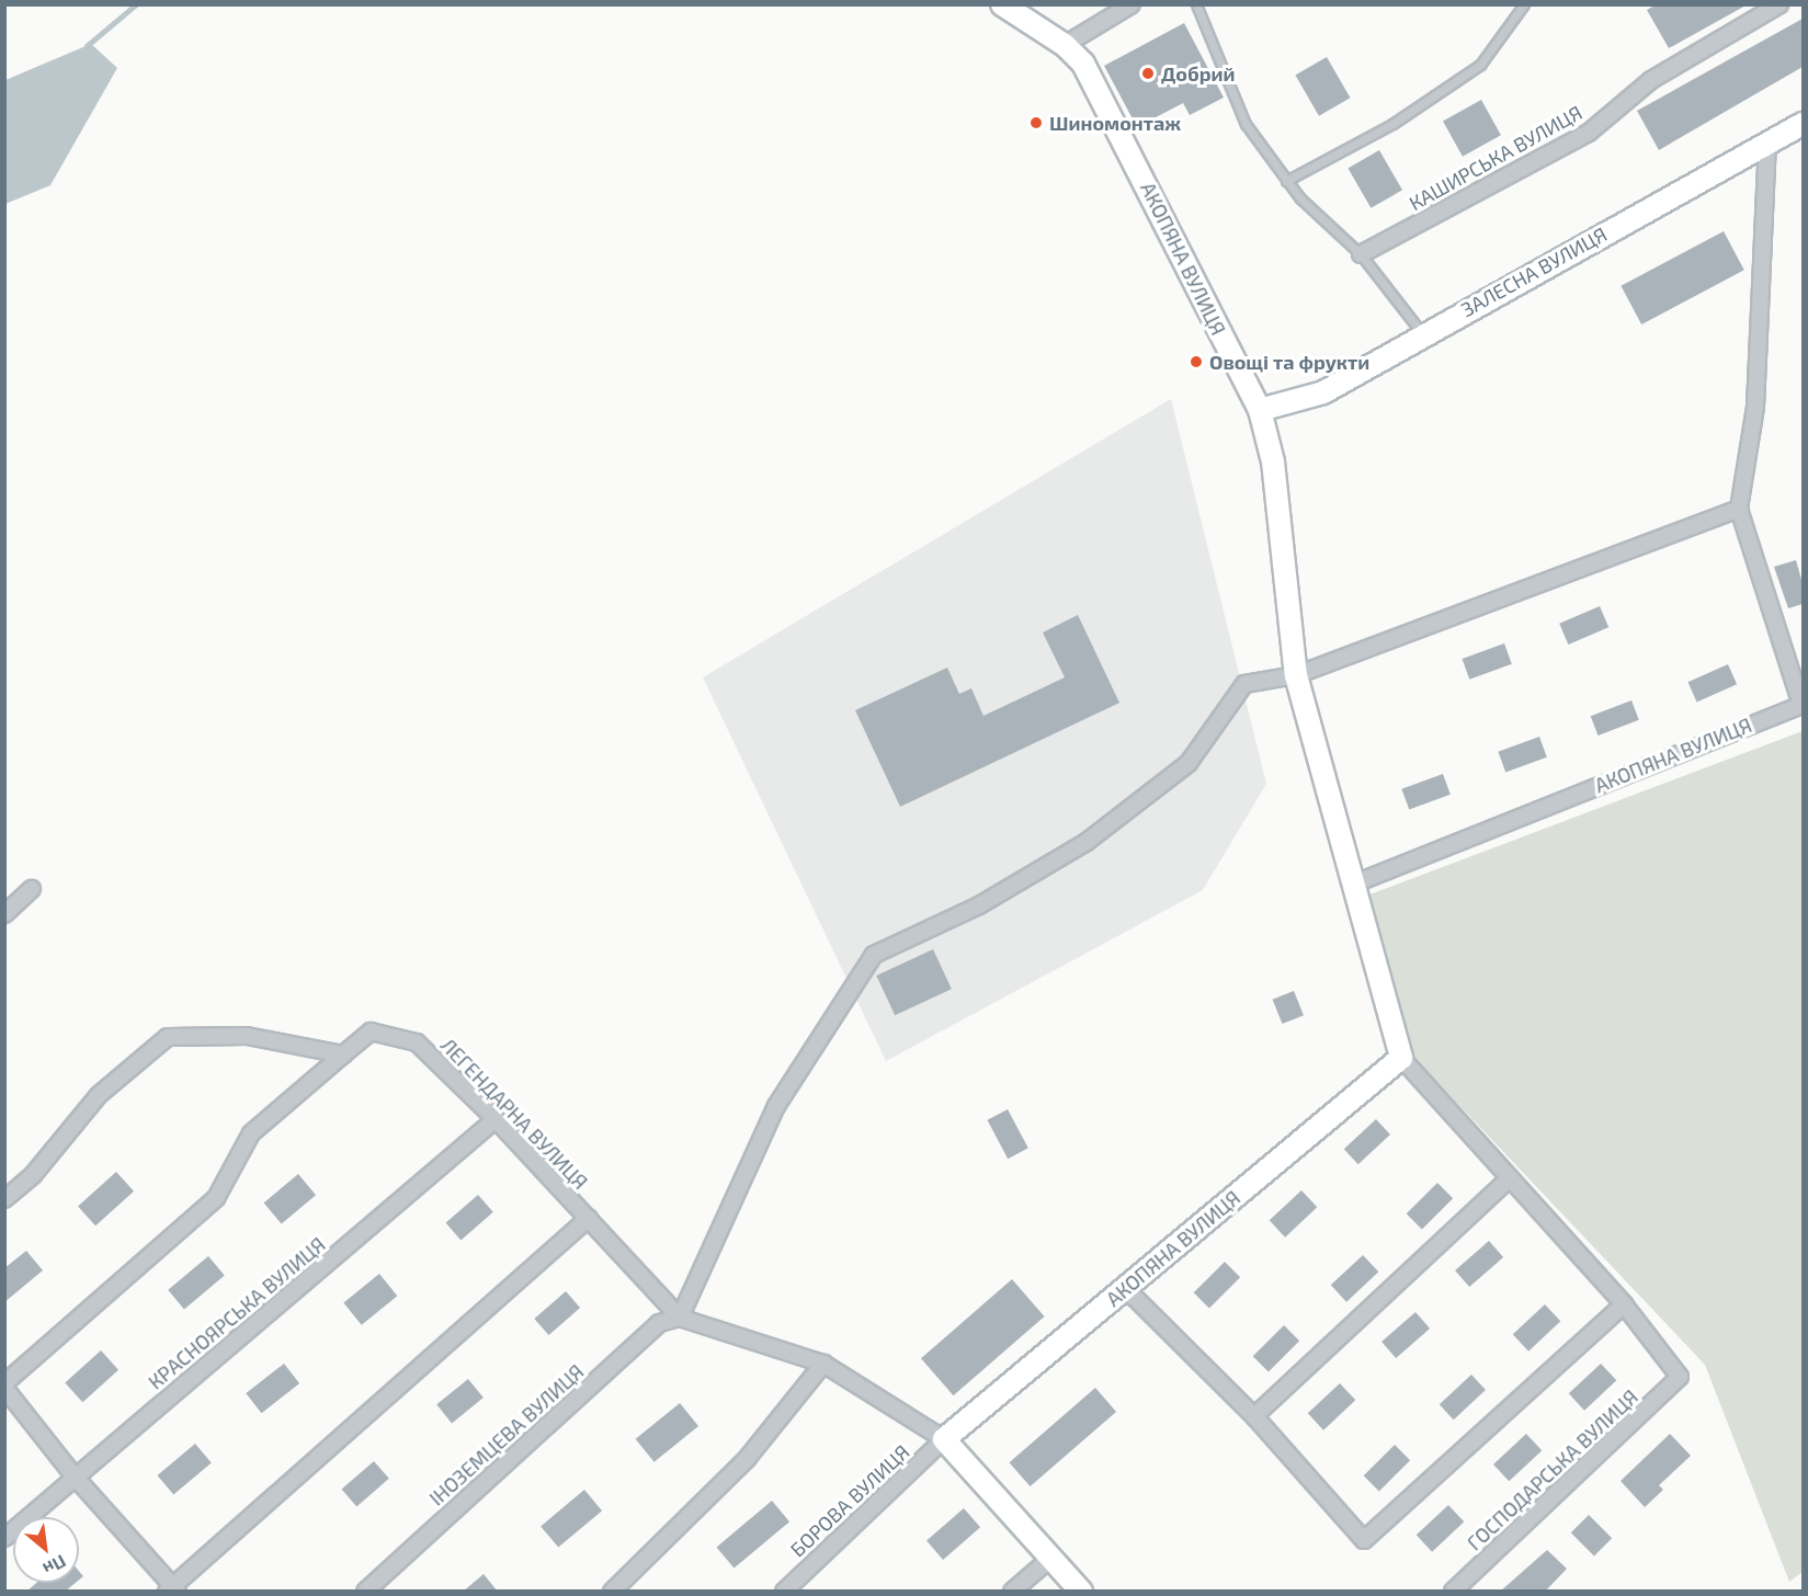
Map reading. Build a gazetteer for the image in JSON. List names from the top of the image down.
{
  "streets": {
    "main road": ["АКОПЯНА ВУЛИЦЯ", "ЗАЛЕСНА ВУЛИЦЯ"],
    "street": [
      "КАШИРСЬКА ВУЛИЦЯ",
      "ЛЕГЕНДАРНА ВУЛИЦЯ",
      "КРАСНОЯРСЬКА ВУЛИЦЯ",
      "ІНОЗЕМЦЕВА ВУЛИЦЯ",
      "ГОСПОДАРСЬКА ВУЛИЦЯ",
      "БОРОВА ВУЛИЦЯ"
    ]
  },
  "crossings": [
    ["АКОПЯНА ВУЛИЦЯ", "ЗАЛЕСНА ВУЛИЦЯ"],
    ["АКОПЯНА ВУЛИЦЯ", "ГОСПОДАРСЬКА ВУЛИЦЯ"],
    ["АКОПЯНА ВУЛИЦЯ", "БОРОВА ВУЛИЦЯ"],
    ["ЛЕГЕНДАРНА ВУЛИЦЯ", "КРАСНОЯРСЬКА ВУЛИЦЯ"],
    ["ЛЕГЕНДАРНА ВУЛИЦЯ", "ІНОЗЕМЦЕВА ВУЛИЦЯ"]
  ],
  "places": ["Добрий", "Шиномонтаж", "Овощі та фрукти"],
  "north": "bottom right"
}
